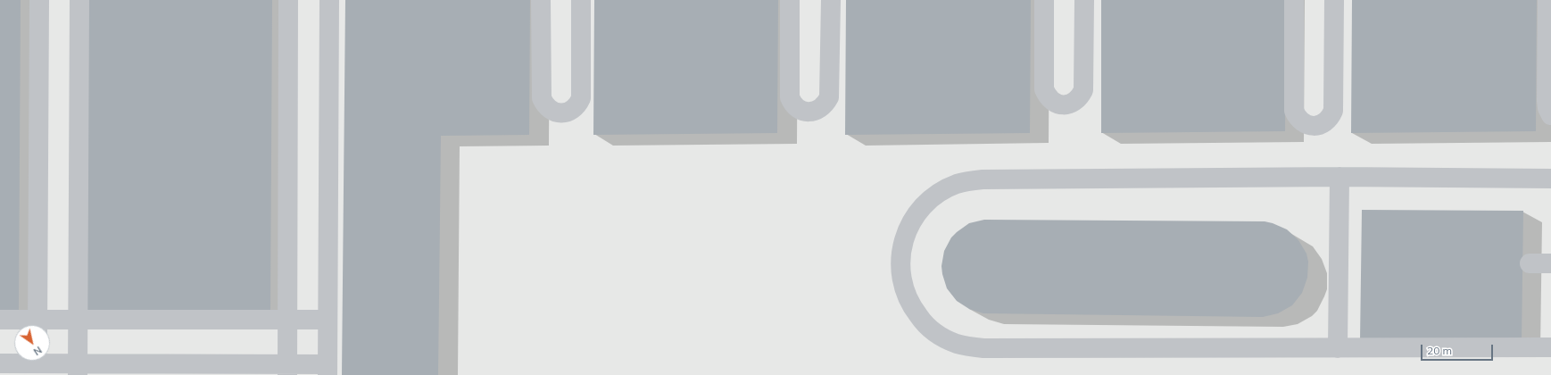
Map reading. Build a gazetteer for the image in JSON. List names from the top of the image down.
{
  "scale_bar": "20 m",
  "north": "bottom right"
}
